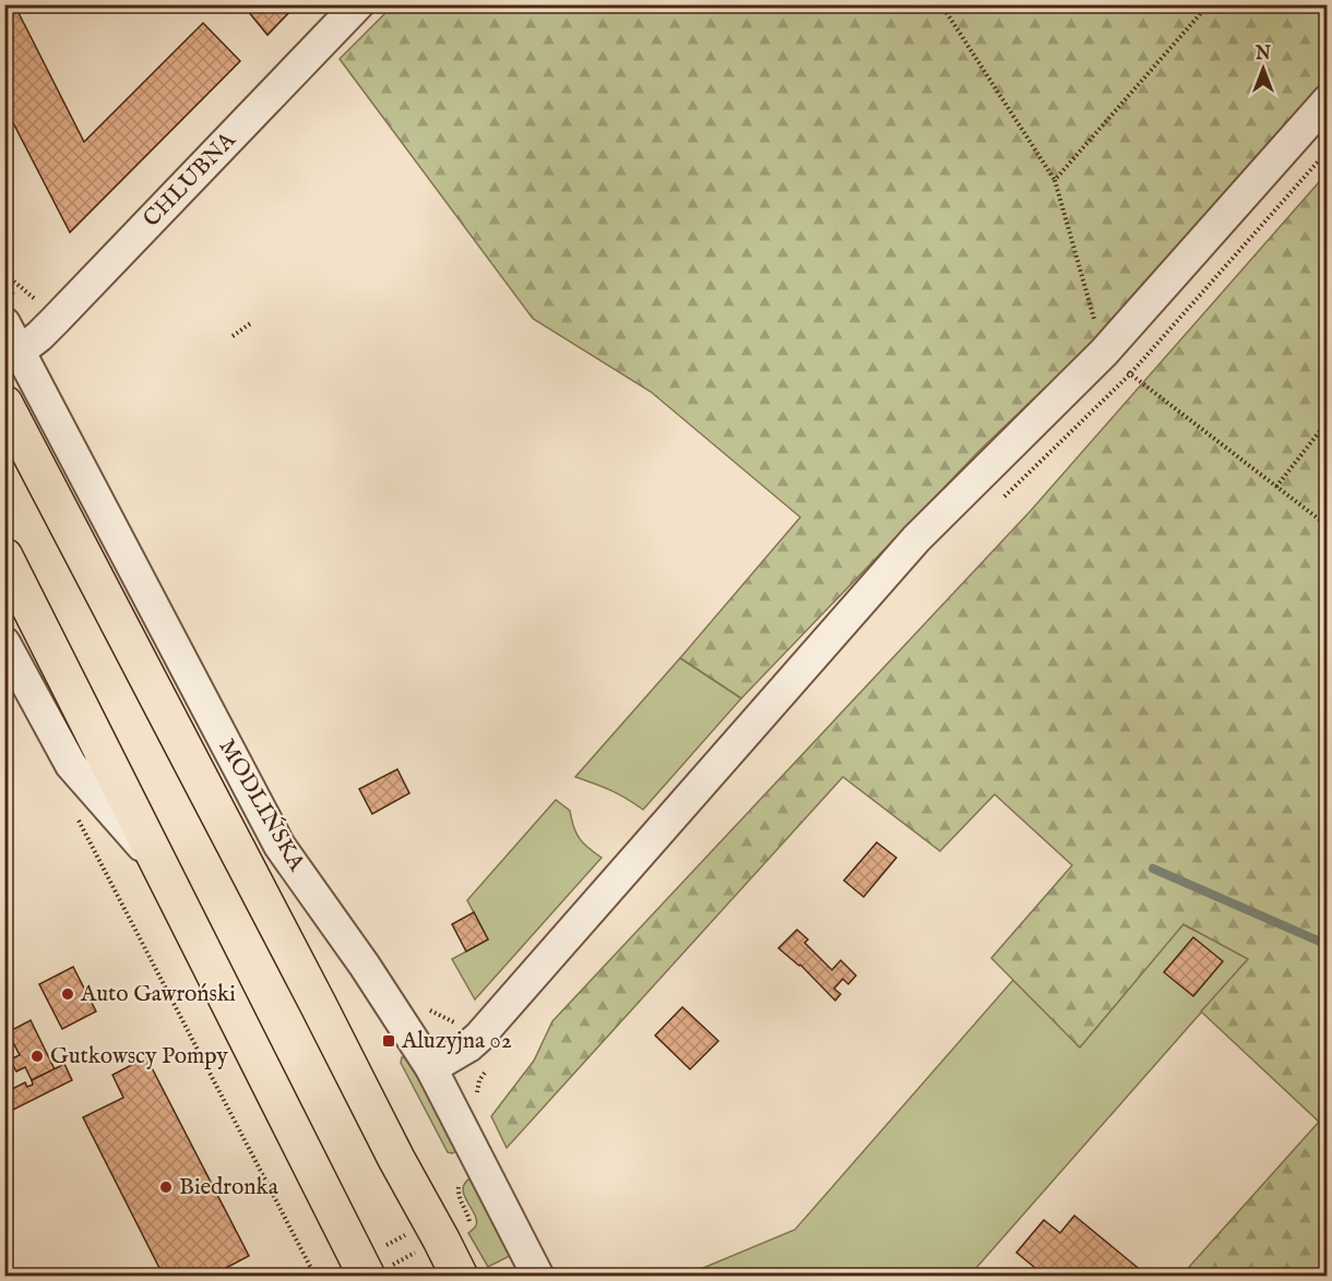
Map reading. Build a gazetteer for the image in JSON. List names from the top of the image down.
{
  "streets": {
    "main road": ["MODLIŃSKA"],
    "street": ["CHLUBNA"]
  },
  "crossings": [
    ["CHLUBNA", "MODLIŃSKA"]
  ],
  "places": {
    "other": ["Auto Gawroński", "Gutkowscy Pompy", "Biedronka"],
    "transit": ["Aluzyjna 02"]
  },
  "north": "top"
}
